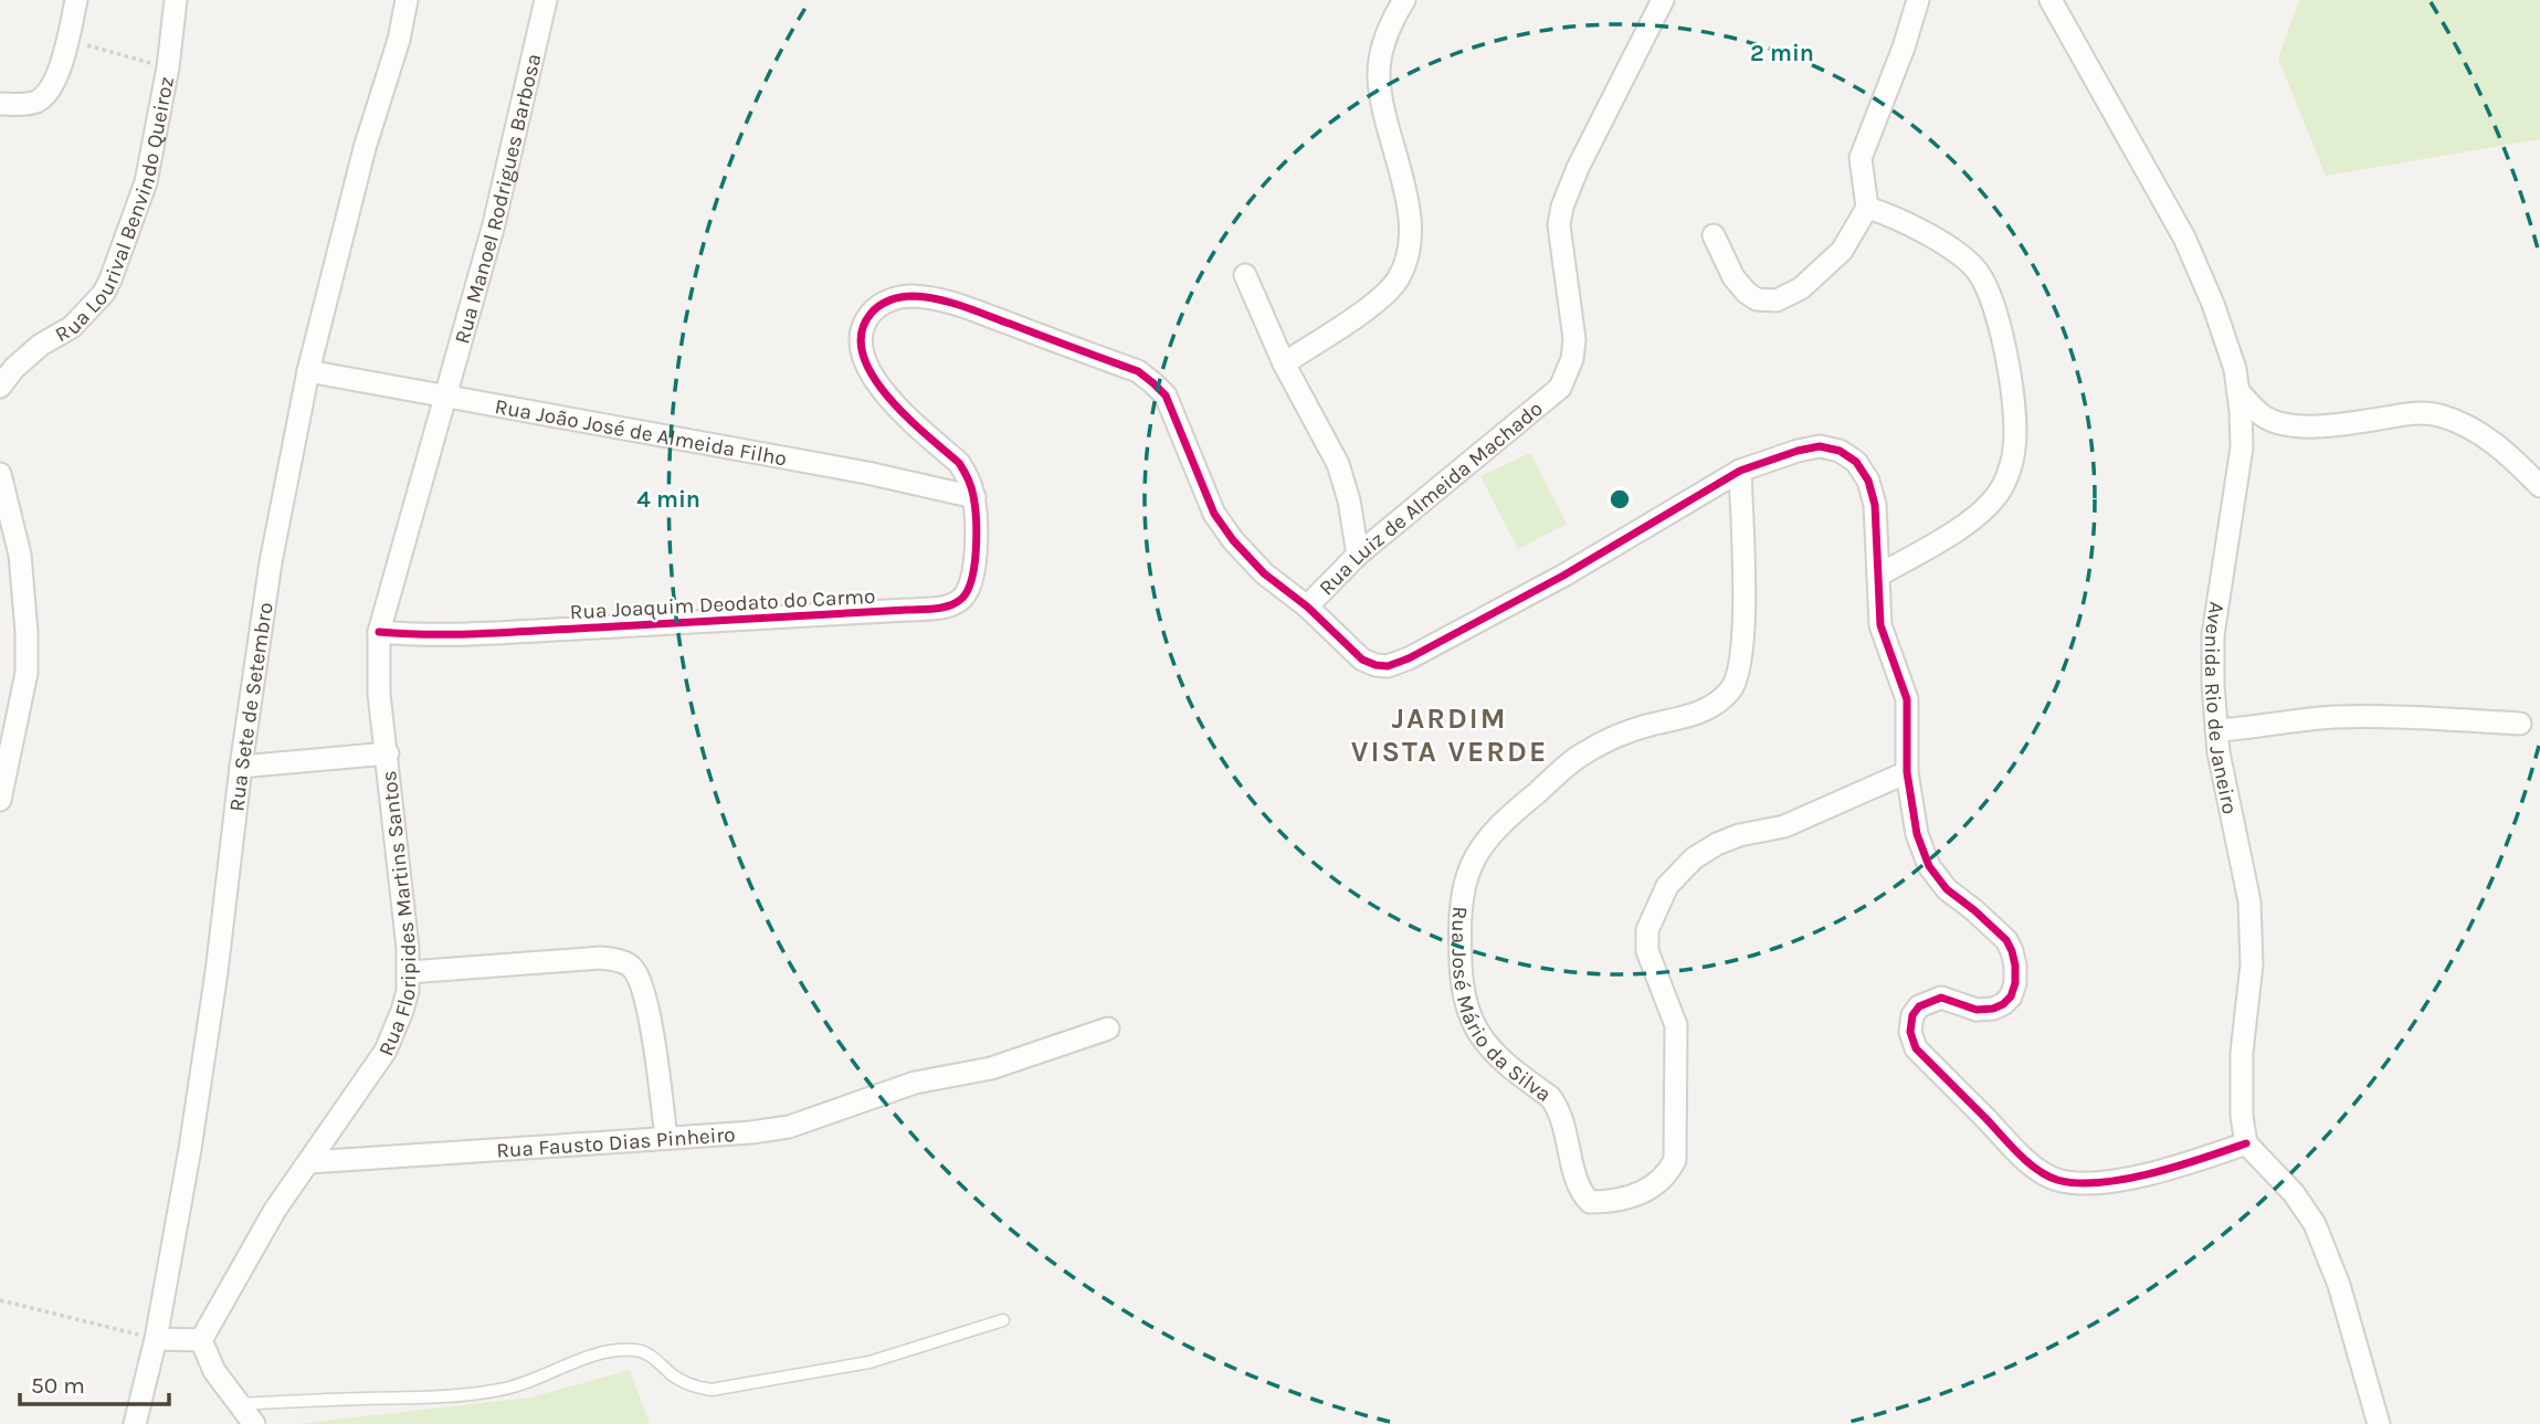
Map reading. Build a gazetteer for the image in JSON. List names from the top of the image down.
{
  "streets": {
    "street": [
      "Rua Manoel Rodrigues Barbosa",
      "Rua Lourival Benvindo Queiroz",
      "Rua João José de Almeida Filho",
      "Rua Luiz de Almeida Machado",
      "Rua Joaquim Deodato do Carmo",
      "Rua Sete de Setembro",
      "Avenida Rio de Janeiro",
      "Rua Floripides Martins Santos",
      "Rua José Mário da Silva",
      "Rua Fausto Dias Pinheiro"
    ]
  },
  "crossings": [
    ["Rua Manoel Rodrigues Barbosa", "Rua João José de Almeida Filho"],
    ["Rua Manoel Rodrigues Barbosa", "Rua Floripides Martins Santos"],
    ["Rua João José de Almeida Filho", "Rua Luiz de Almeida Machado"],
    ["Rua João José de Almeida Filho", "Rua Joaquim Deodato do Carmo"],
    ["Rua João José de Almeida Filho", "Rua Sete de Setembro"],
    ["Rua João José de Almeida Filho", "Rua Floripides Martins Santos"],
    ["Rua Luiz de Almeida Machado", "Rua Joaquim Deodato do Carmo"],
    ["Rua Joaquim Deodato do Carmo", "Rua Floripides Martins Santos"],
    ["Rua Floripides Martins Santos", "Rua Fausto Dias Pinheiro"]
  ],
  "districts": ["JARDIM VISTA VERDE"],
  "scale_bar": "50 m",
  "rings": ["2 min", "4 min"]
}
